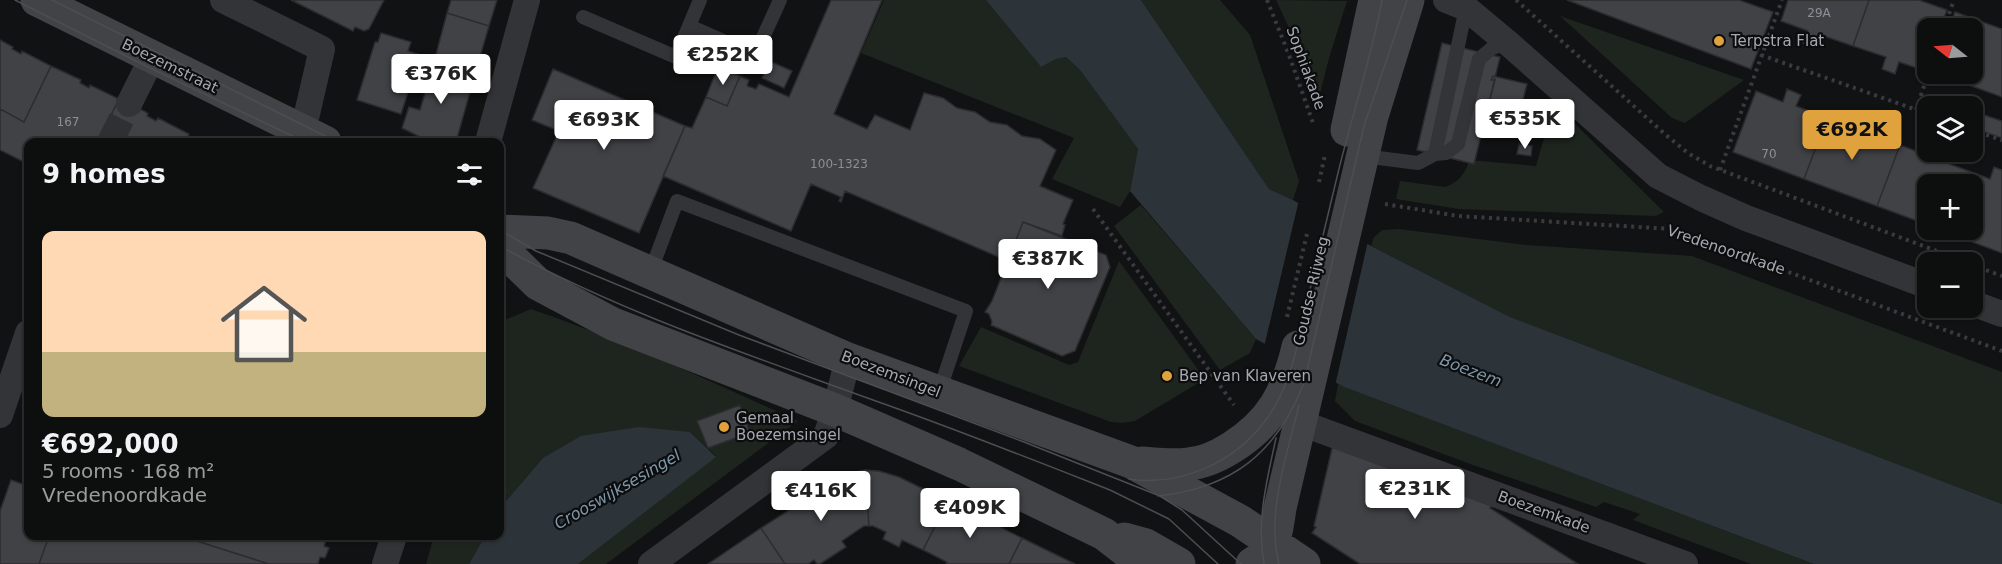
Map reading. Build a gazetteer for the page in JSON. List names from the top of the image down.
{
  "streets": {
    "main road": ["Boezemstraat", "Goudse Rijweg", "Boezemsingel"],
    "street": ["Boezemkade"],
    "path": ["Sophiakade", "Vredenoordkade"]
  },
  "crossings": [
    ["Goudse Rijweg", "Boezemsingel"],
    ["Goudse Rijweg", "Boezemkade"]
  ],
  "water": ["Boezem", "Crooswijksesingel"],
  "places": ["Terpstra Flat", "Bep van Klaveren", "Gemaal Boezemsingel"],
  "house_numbers": [
    "29A",
    "167",
    "70",
    "100-1323"
  ],
  "north": "left",
  "page": {
    "map_buttons": ["+", "−"],
    "price": [
      "€252K",
      "€376K",
      "€535K",
      "€693K",
      "€692K",
      "€387K",
      "€231K",
      "€416K",
      "€409K"
    ],
    "heading": "9 homes",
    "list": [
      {
        "name": "€692,000",
        "note": "5 rooms · 168 m² · Vredenoordkade"
      }
    ]
  }
}
